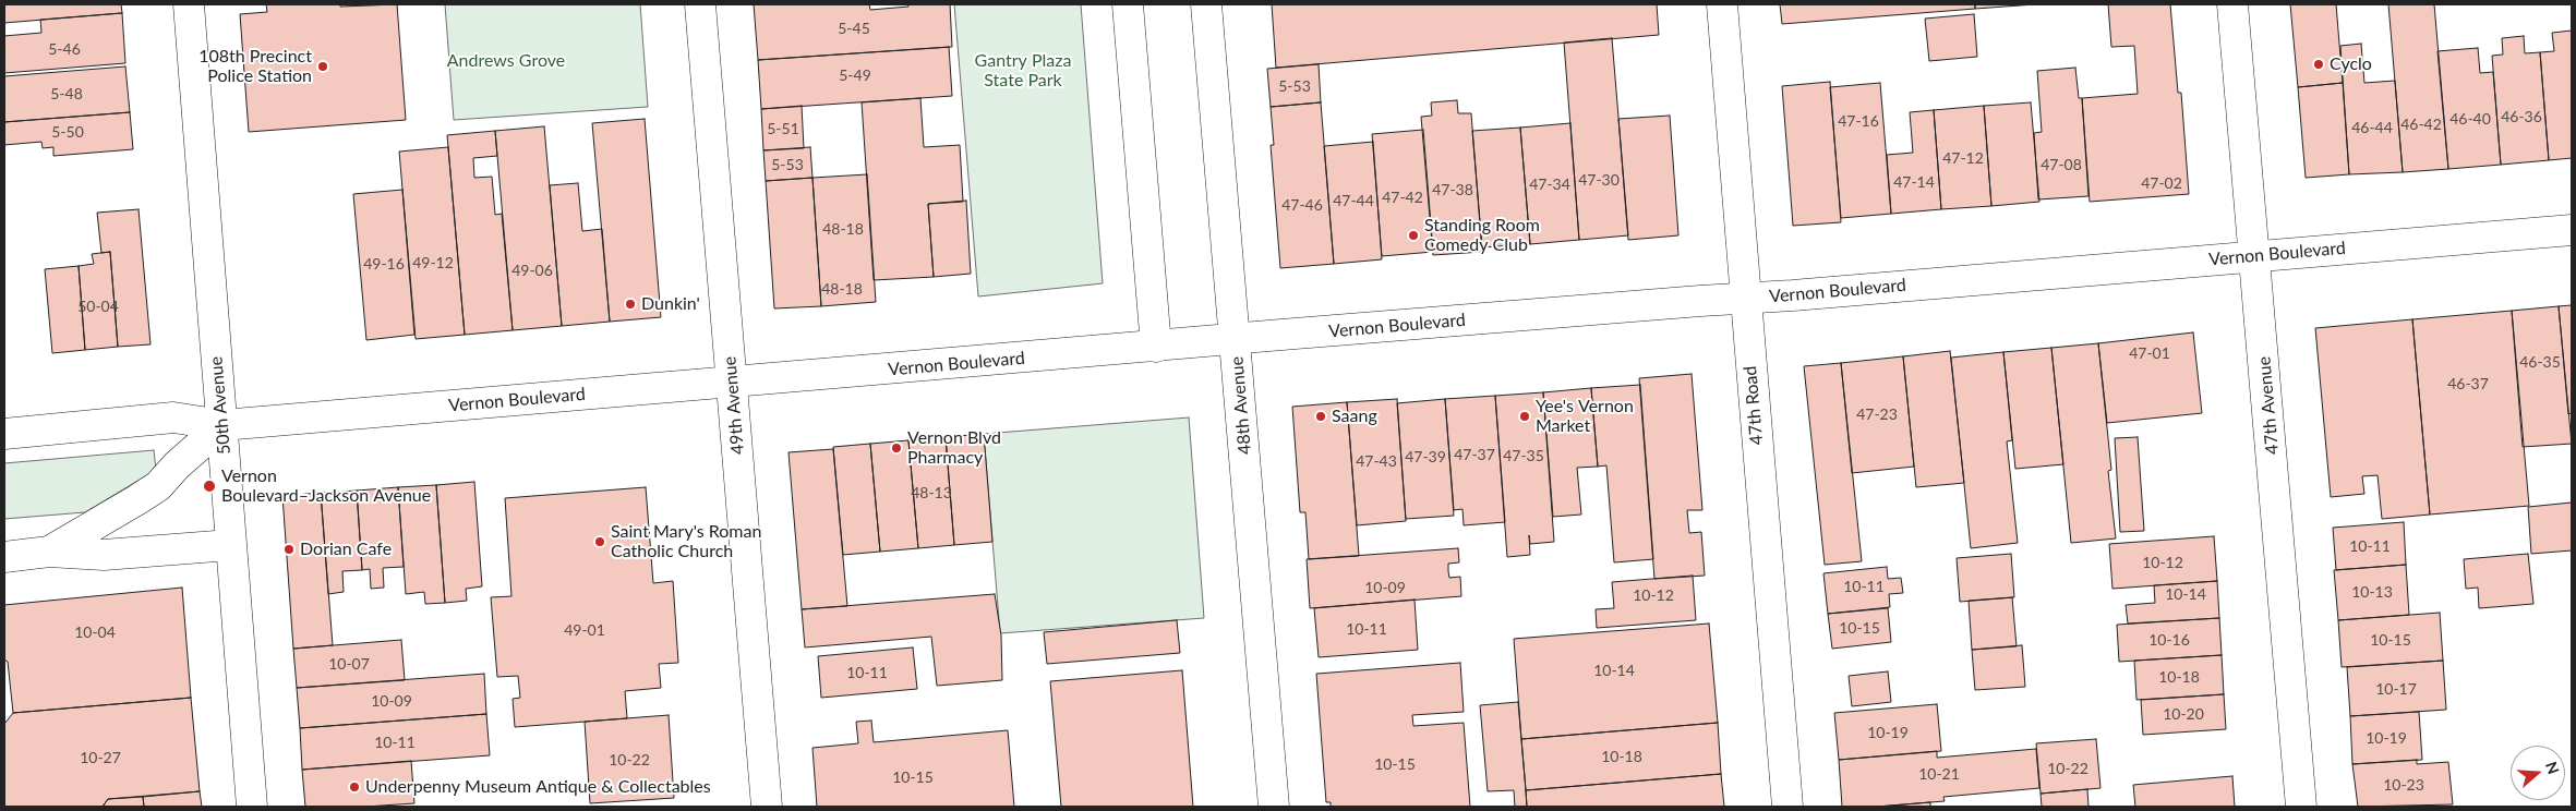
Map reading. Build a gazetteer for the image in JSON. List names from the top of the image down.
{
  "streets": {
    "street": [
      "Vernon Boulevard",
      "50th Avenue",
      "49th Avenue",
      "48th Avenue",
      "47th Road",
      "47th Avenue"
    ]
  },
  "crossings": [
    ["Vernon Boulevard", "50th Avenue"],
    ["Vernon Boulevard", "49th Avenue"],
    ["Vernon Boulevard", "48th Avenue"],
    ["Vernon Boulevard", "47th Road"],
    ["Vernon Boulevard", "47th Avenue"]
  ],
  "parks": ["Andrews Grove", "Gantry Plaza State Park"],
  "places": [
    "Cyclo",
    "108th Precinct Police Station",
    "Standing Room Comedy Club",
    "Dunkin'",
    "Saang",
    "Yee's Vernon Market",
    "Vernon Blvd Pharmacy",
    "Vernon Boulevard–Jackson Avenue",
    "Saint Mary's Roman Catholic Church",
    "Dorian Cafe",
    "Underpenny Museum Antique & Collectables"
  ],
  "house_numbers": [
    "5-45",
    "5-46",
    "5-49",
    "5-53",
    "5-48",
    "46-36",
    "46-40",
    "47-16",
    "46-42",
    "46-44",
    "5-51",
    "5-50",
    "47-12",
    "5-53",
    "47-08",
    "47-30",
    "47-14",
    "47-02",
    "47-34",
    "47-38",
    "47-42",
    "47-44",
    "47-46",
    "48-18",
    "49-12",
    "49-16",
    "49-06",
    "48-18",
    "50-04",
    "47-01",
    "46-35",
    "46-37",
    "47-23",
    "47-37",
    "47-35",
    "47-39",
    "47-43",
    "48-13",
    "10-11",
    "10-12",
    "10-11",
    "10-09",
    "10-13",
    "10-14",
    "10-12",
    "10-15",
    "10-11",
    "49-01",
    "10-04",
    "10-16",
    "10-15",
    "10-07",
    "10-14",
    "10-11",
    "10-18",
    "10-17",
    "10-09",
    "10-20",
    "10-19",
    "10-19",
    "10-11",
    "10-18",
    "10-27",
    "10-22",
    "10-15",
    "10-22",
    "10-21",
    "10-15",
    "10-23"
  ],
  "north": "right"
}
